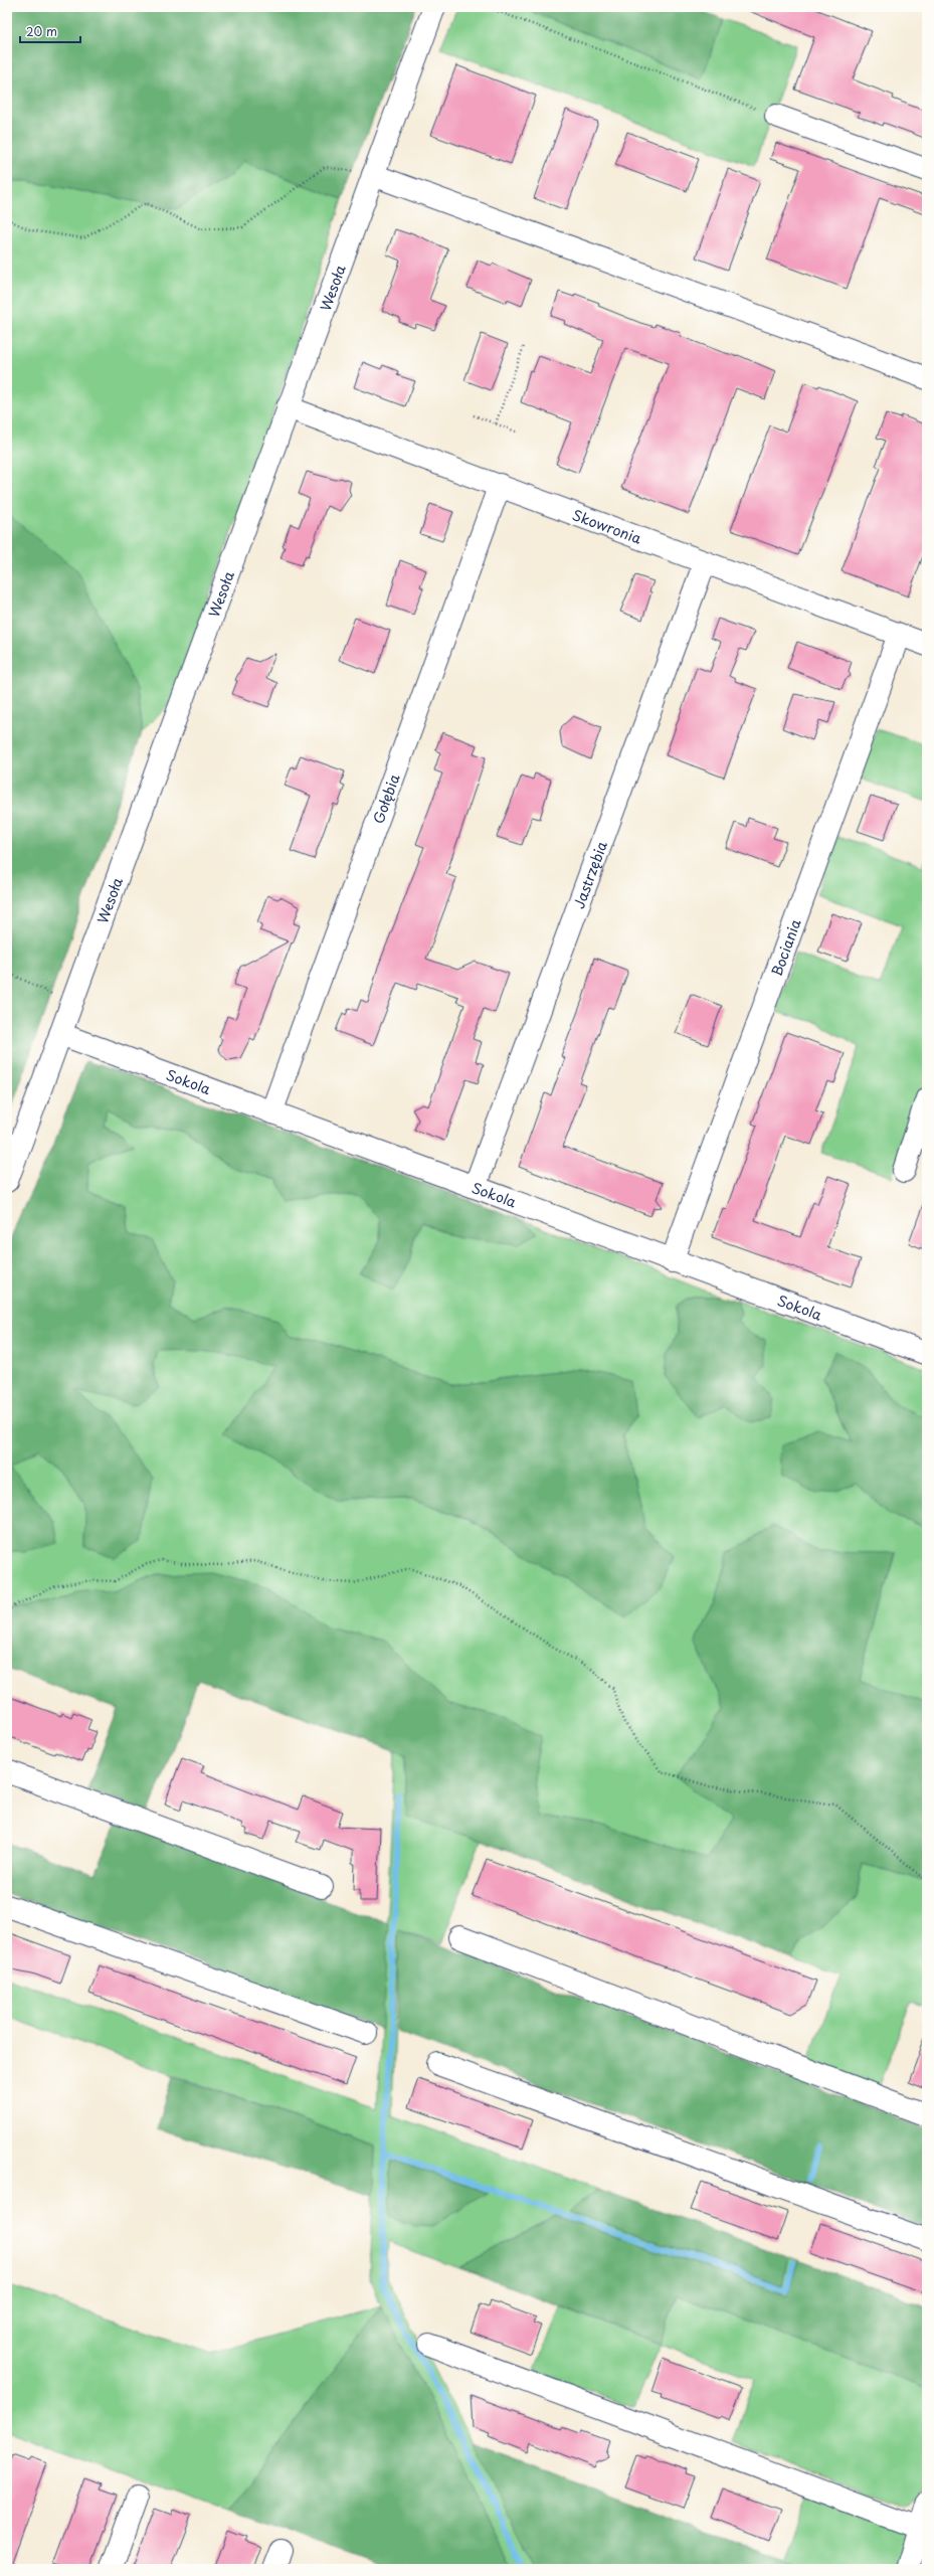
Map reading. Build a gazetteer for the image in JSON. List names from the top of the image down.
{
  "streets": {
    "street": [
      "Wesoła",
      "Skowronia",
      "Gołębia",
      "Jastrzębia",
      "Bociania",
      "Sokola"
    ]
  },
  "crossings": [
    ["Wesoła", "Skowronia"],
    ["Wesoła", "Sokola"],
    ["Skowronia", "Gołębia"],
    ["Skowronia", "Jastrzębia"],
    ["Skowronia", "Bociania"],
    ["Gołębia", "Sokola"],
    ["Jastrzębia", "Sokola"],
    ["Bociania", "Sokola"]
  ],
  "scale_bar": "20 m"
}
